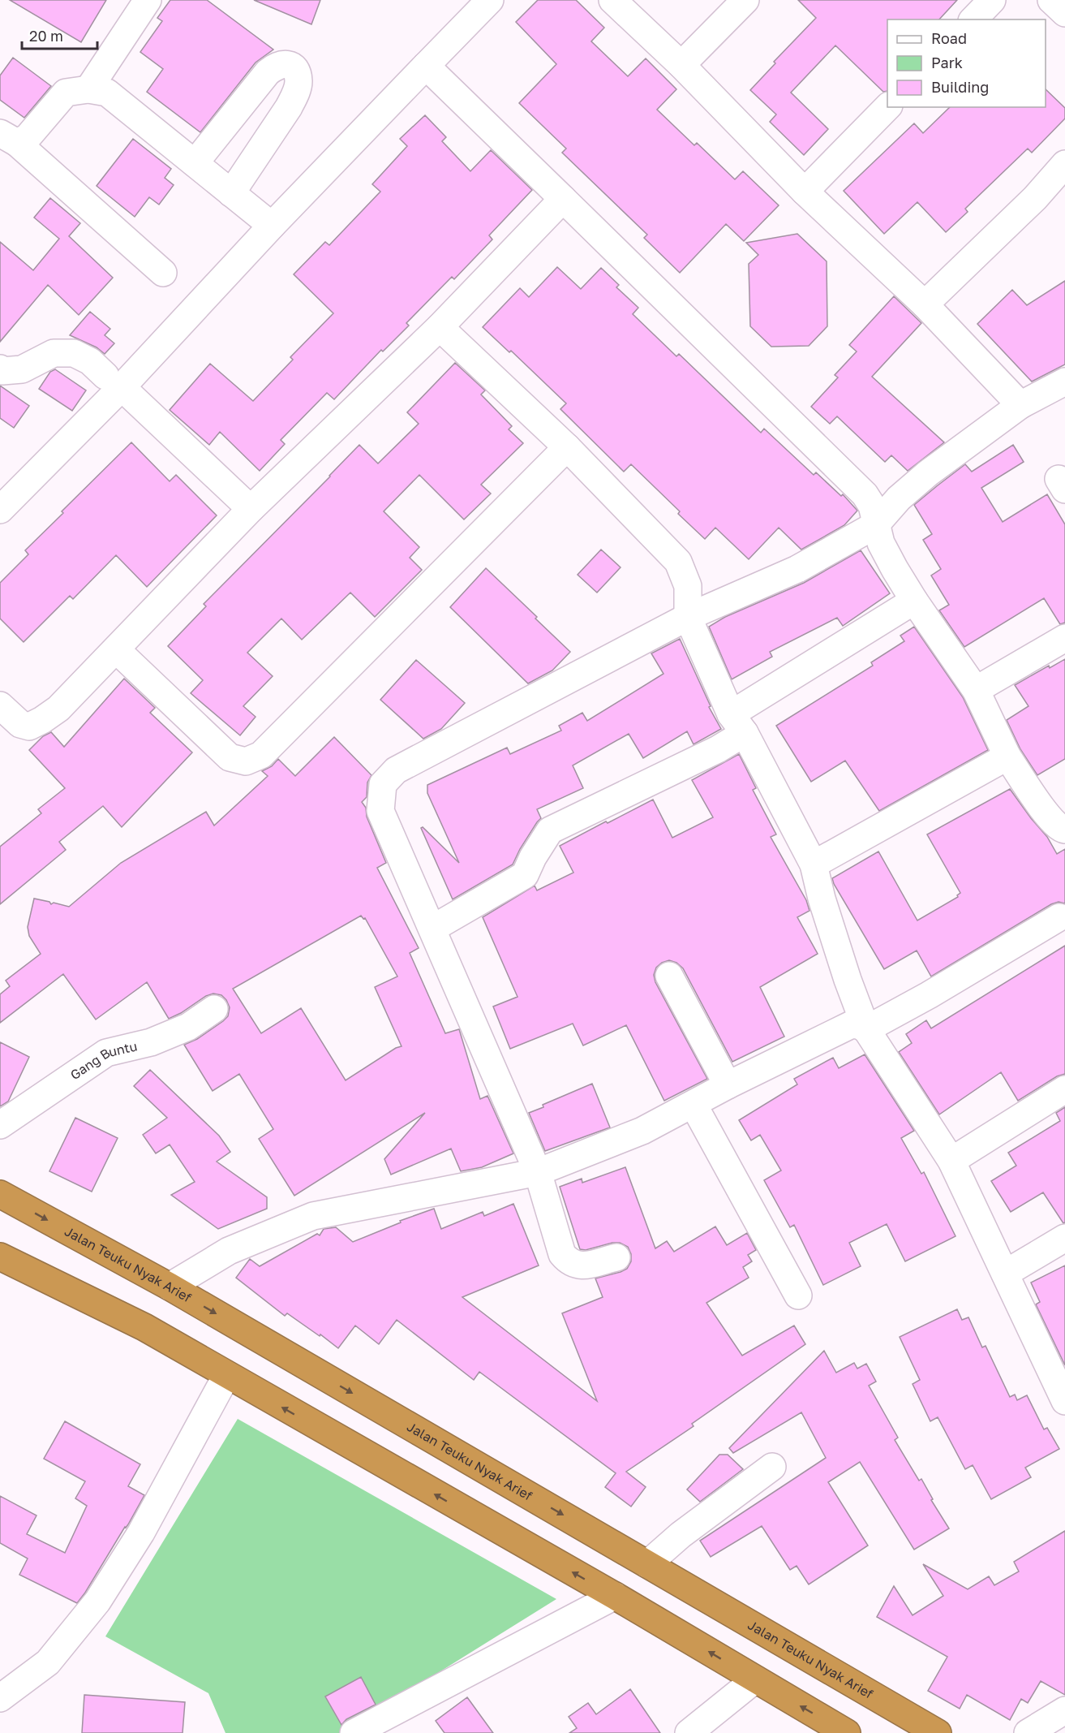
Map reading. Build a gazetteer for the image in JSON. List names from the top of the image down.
{
  "streets": {
    "highway": ["Jalan Teuku Nyak Arief"],
    "street": ["Gang Buntu"]
  },
  "legend": ["Road", "Park", "Building"],
  "scale_bar": "20 m"
}
